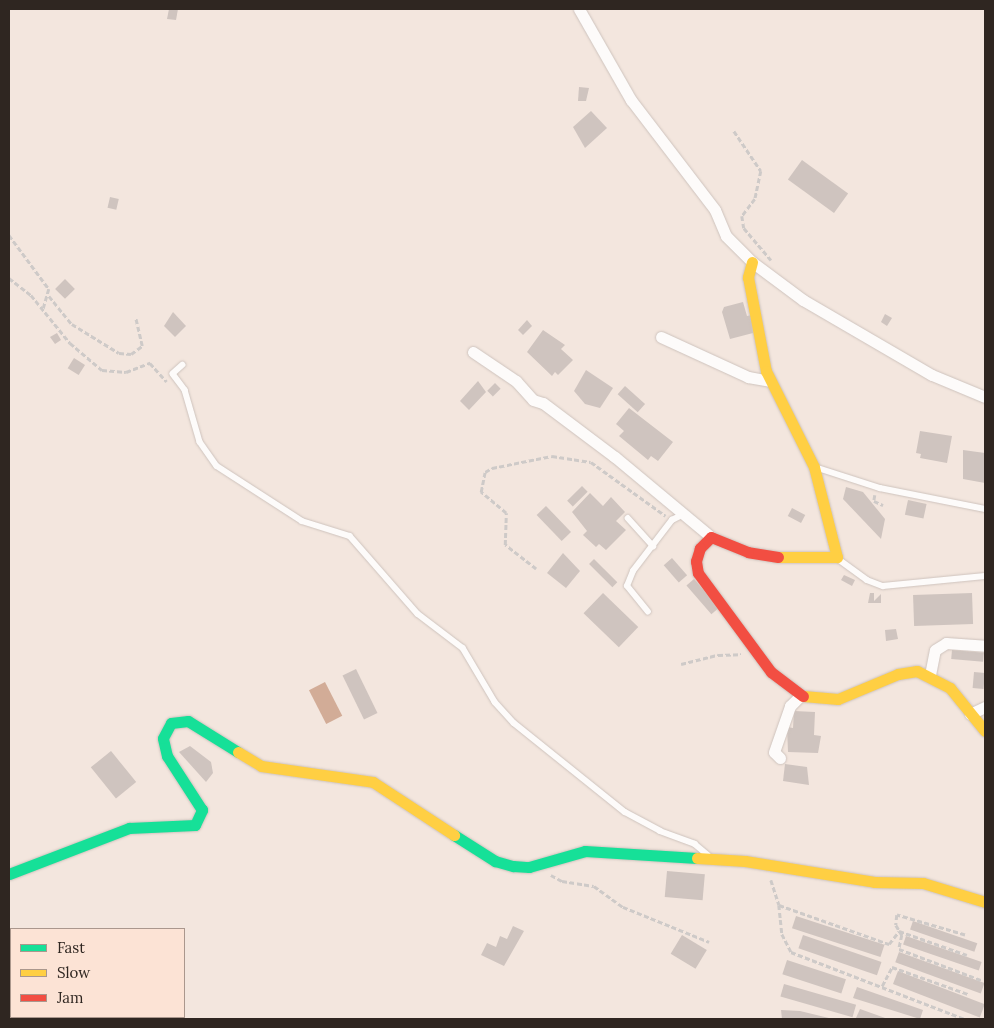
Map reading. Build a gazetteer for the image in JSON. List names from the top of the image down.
{
  "legend": ["Fast", "Slow", "Jam"]
}
